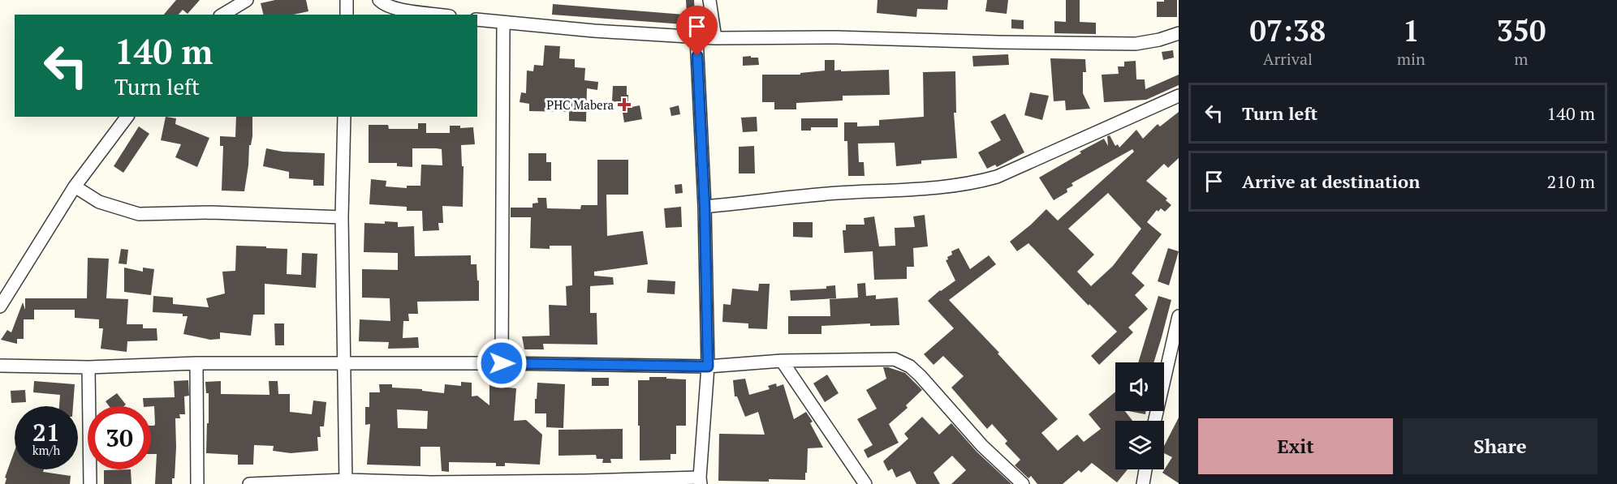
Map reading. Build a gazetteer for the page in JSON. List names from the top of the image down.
{
  "places": {
    "health": ["PHC Mabera"]
  },
  "page": {
    "eta": [
      "07:38",
      "Arrival",
      "1",
      "min",
      "350",
      "m"
    ],
    "turn": ["140 m", "Turn left"],
    "list": [
      {
        "name": "Turn left",
        "value": "140 m"
      },
      {
        "name": "Arrive at destination",
        "value": "210 m"
      }
    ],
    "speed": "21 km/h",
    "limit": "30",
    "buttons": ["Exit", "Share"]
  }
}
